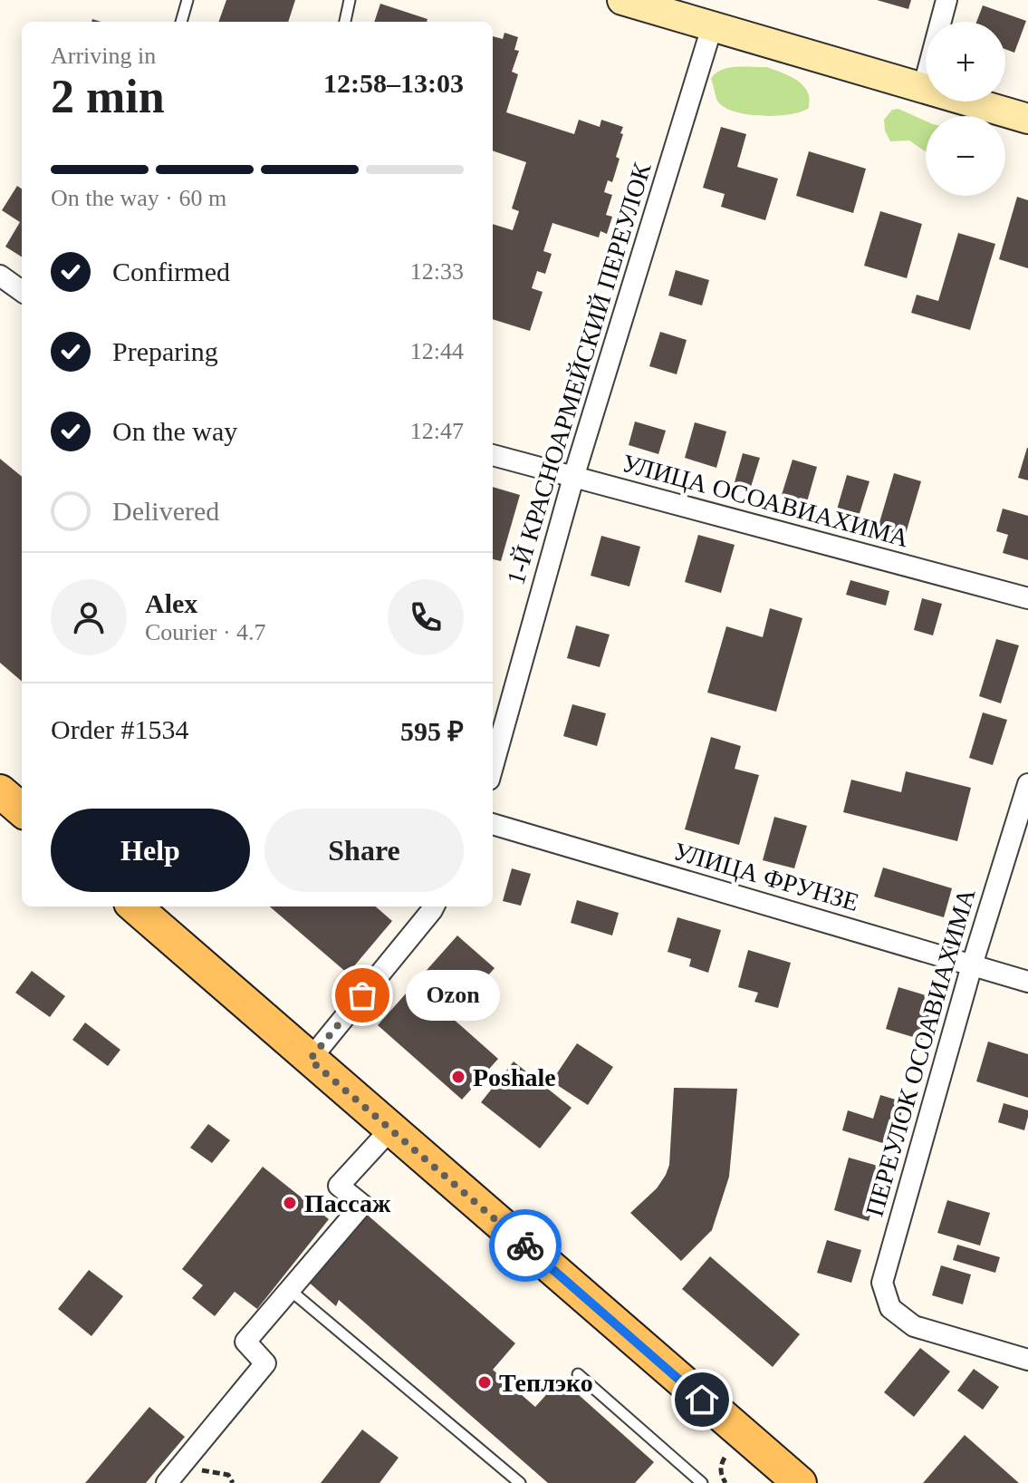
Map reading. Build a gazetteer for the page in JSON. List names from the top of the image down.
{
  "streets": {
    "street": [
      "1-Й КРАСНОАРМЕЙСКИЙ ПЕРЕУЛОК",
      "УЛИЦА ОСОАВИАХИМА",
      "УЛИЦА ФРУНЗЕ",
      "ПЕРЕУЛОК ОСОАВИАХИМА"
    ]
  },
  "crossings": [
    ["1-Й КРАСНОАРМЕЙСКИЙ ПЕРЕУЛОК", "УЛИЦА ОСОАВИАХИМА"],
    ["УЛИЦА ФРУНЗЕ", "ПЕРЕУЛОК ОСОАВИАХИМА"]
  ],
  "places": [
    "Ozon",
    "Poshale",
    "Пассаж",
    "Теплэко"
  ],
  "page": {
    "map_buttons": ["+", "−"],
    "heading": ["2 min", "Arriving in", "12:58–13:03"],
    "panel": [
      "Alex",
      "Courier · 4.7",
      "Order #1534",
      "595 ₽"
    ],
    "bar": "On the way · 60 m",
    "list": [
      ["Confirmed", "12:33"],
      ["Preparing", "12:44"],
      ["On the way", "12:47"],
      "Delivered"
    ],
    "buttons": ["Help", "Share"],
    "bubble": "Ozon"
  }
}
